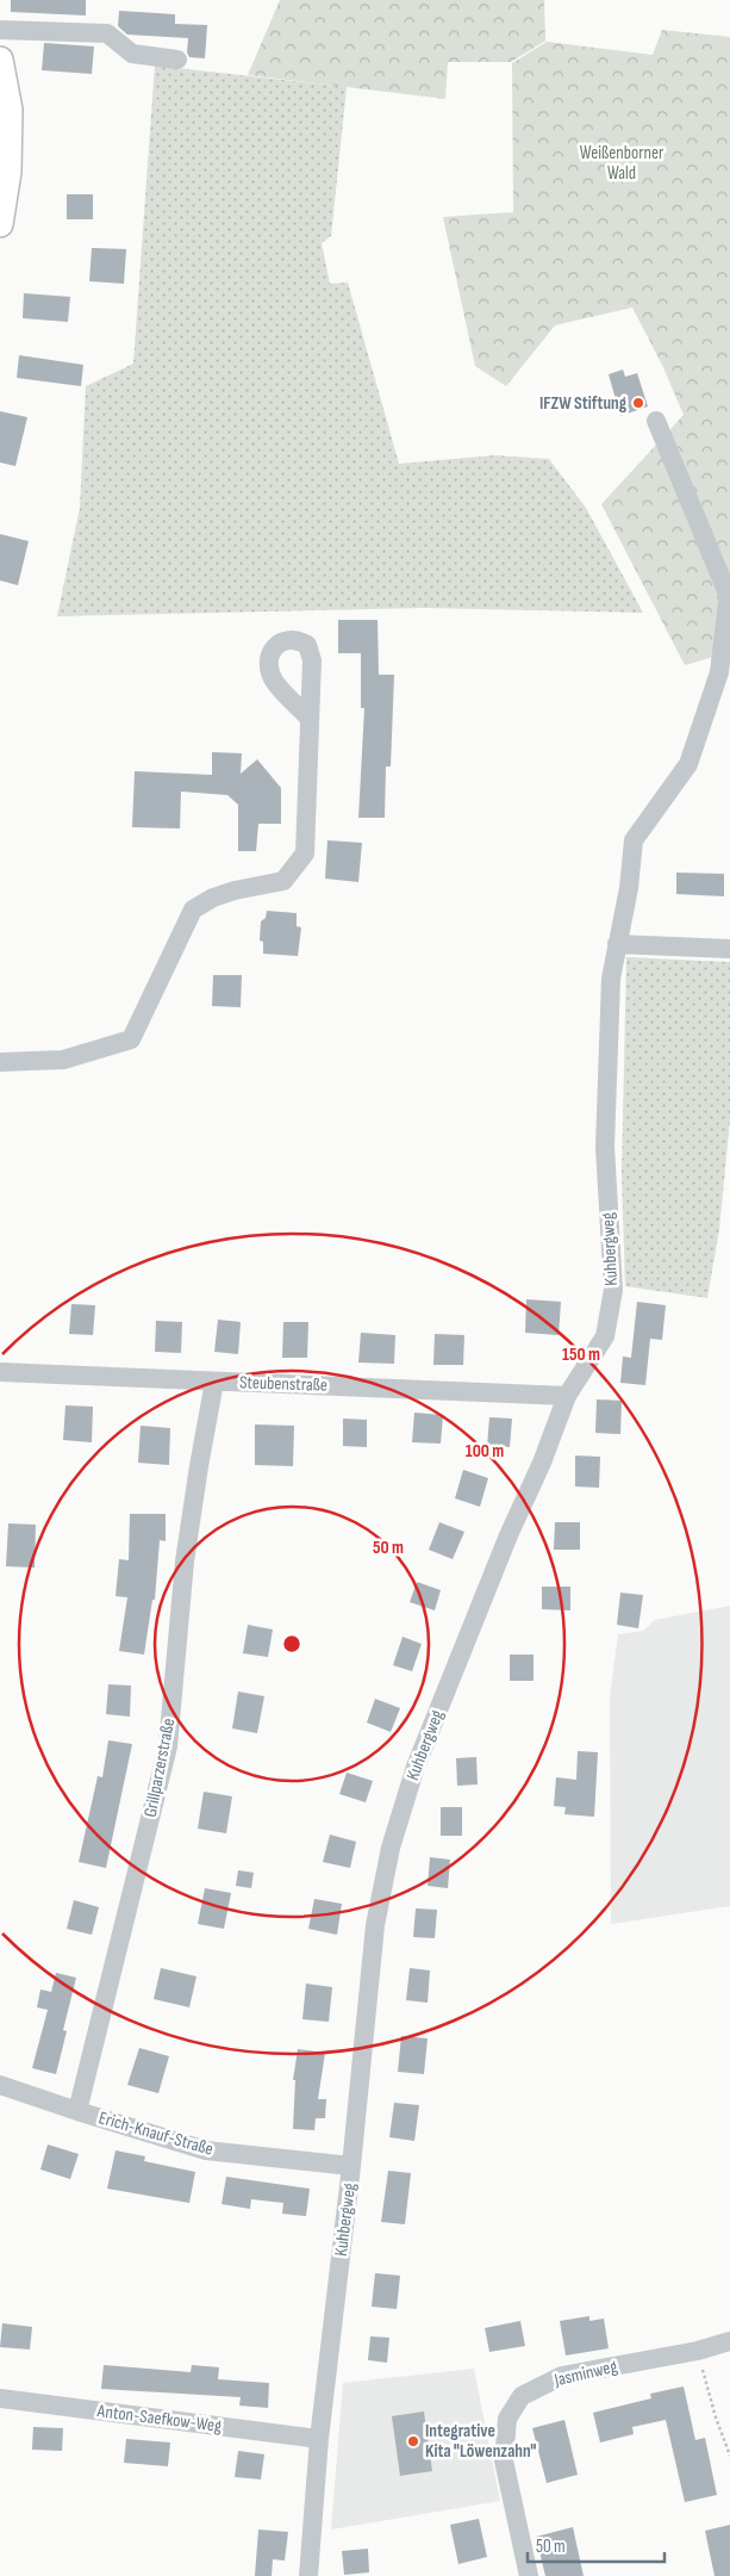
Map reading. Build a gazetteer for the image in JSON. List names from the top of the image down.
{
  "streets": {
    "street": [
      "Kuhbergweg",
      "Steubenstraße",
      "Grillparzerstraße",
      "Erich-Knauf-Straße",
      "Jasminweg",
      "Anton-Saefkow-Weg"
    ]
  },
  "crossings": [
    ["Kuhbergweg", "Steubenstraße"],
    ["Kuhbergweg", "Erich-Knauf-Straße"],
    ["Kuhbergweg", "Anton-Saefkow-Weg"],
    ["Steubenstraße", "Grillparzerstraße"],
    ["Grillparzerstraße", "Erich-Knauf-Straße"]
  ],
  "parks": ["Weißenborner Wald"],
  "places": ["IFZW Stiftung", "Integrative Kita \"Löwenzahn\""],
  "scale_bar": "50 m",
  "rings": ["150 m", "100 m", "50 m"]
}
